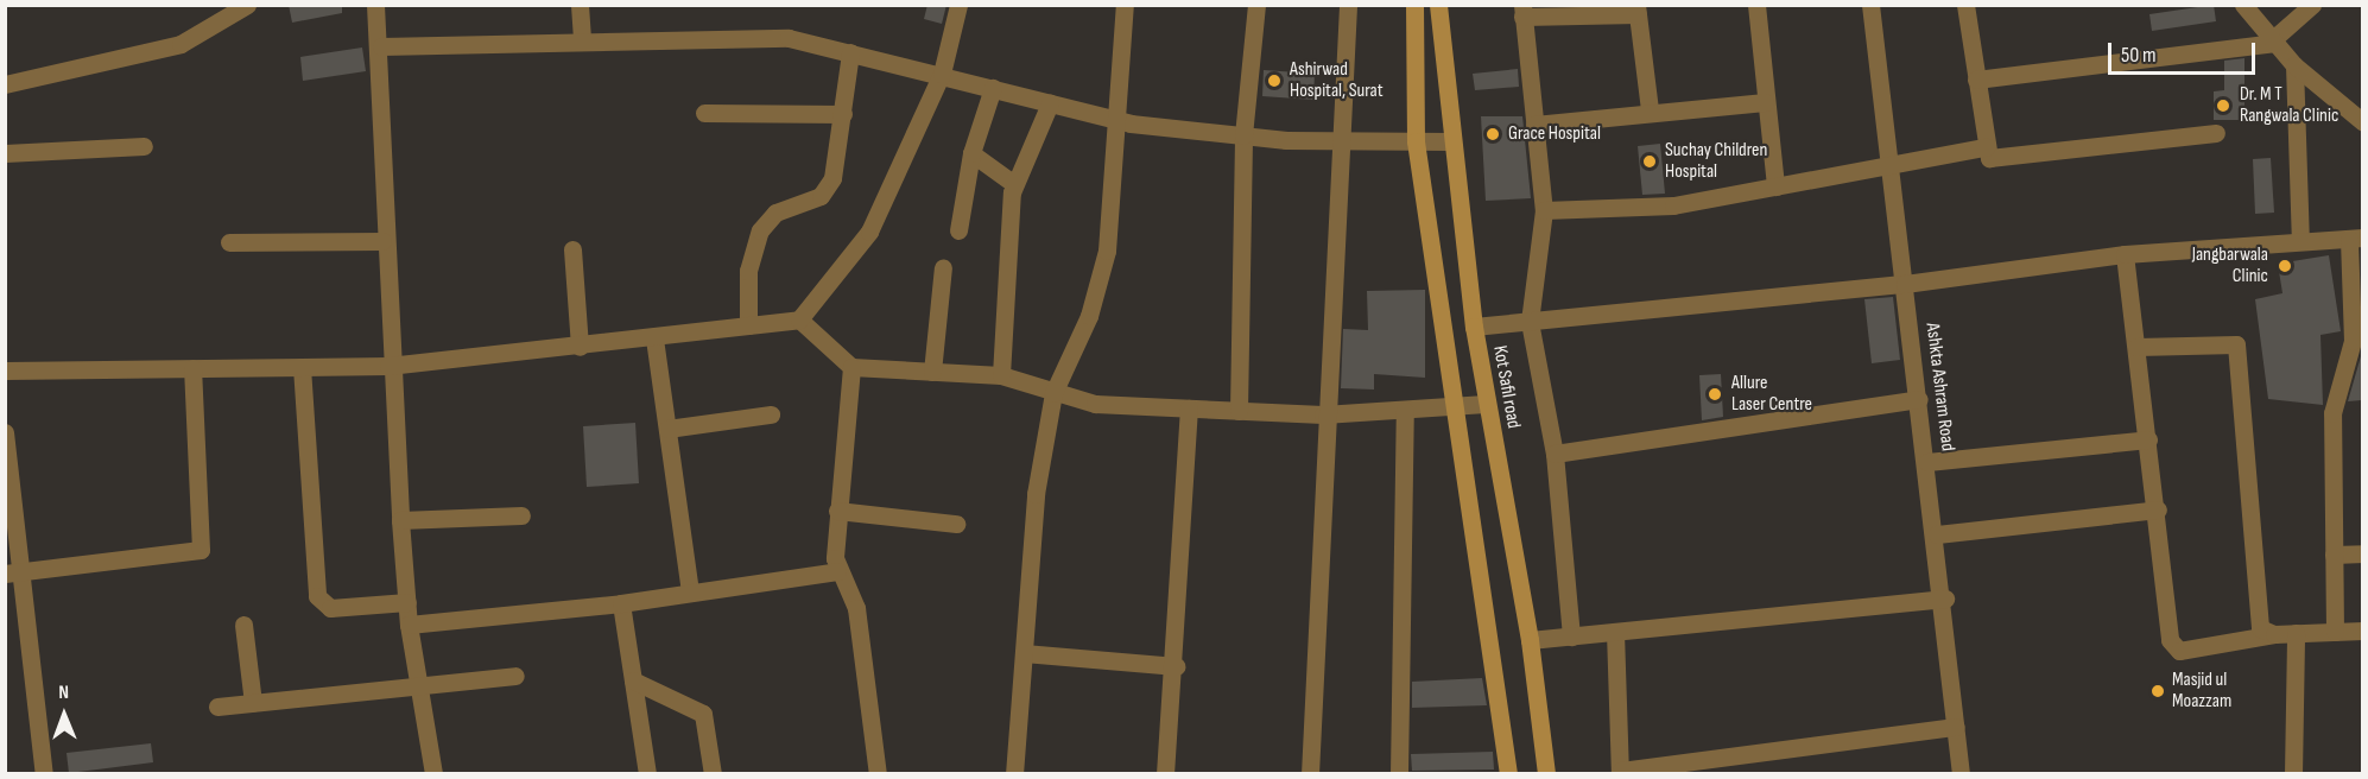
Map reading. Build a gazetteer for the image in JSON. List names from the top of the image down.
{
  "streets": {
    "main road": ["Kot Safil road"],
    "street": ["Ashkta Ashram Road"]
  },
  "places": [
    "Ashirwad Hospital, Surat",
    "Dr. M T Rangwala Clinic",
    "Grace Hospital",
    "Suchay Children Hospital",
    "Jangbarwala Clinic",
    "Allure Laser Centre",
    "Masjid ul Moazzam"
  ],
  "scale_bar": "50 m",
  "north": "top"
}
